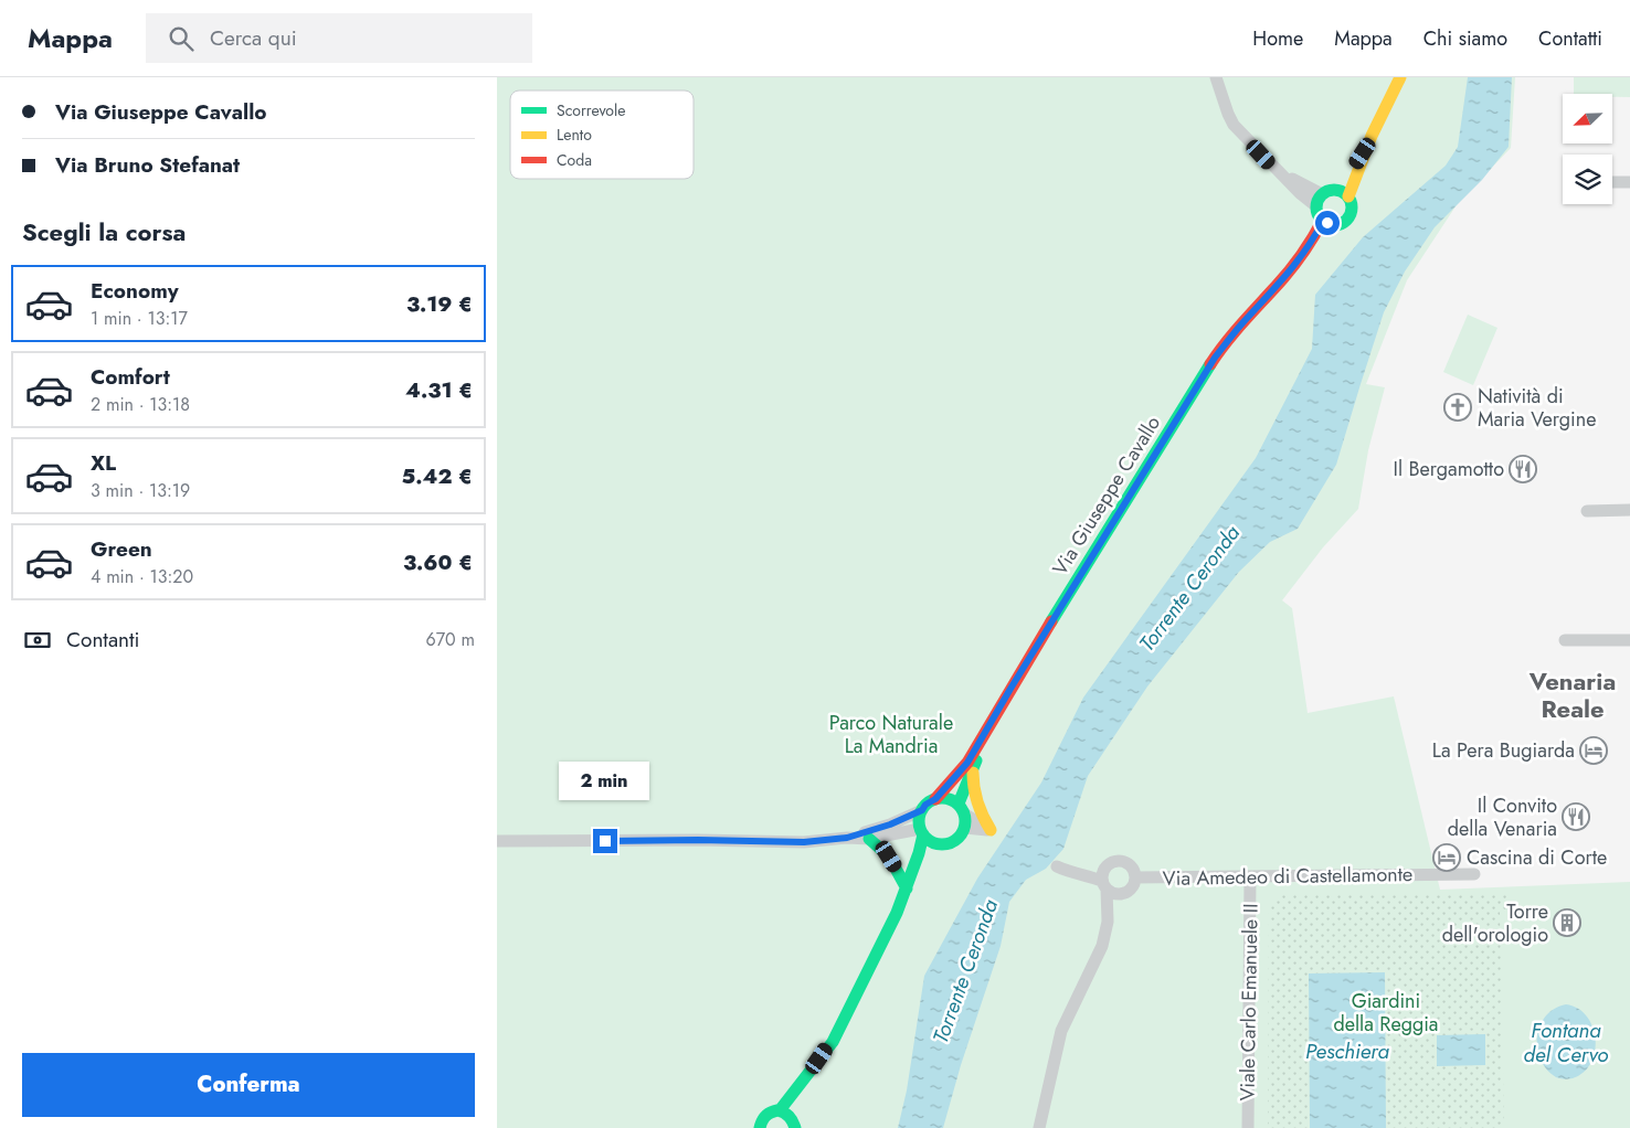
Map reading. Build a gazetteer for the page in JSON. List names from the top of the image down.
{
  "streets": {
    "street": ["Via Giuseppe Cavallo", "Via Amedeo di Castellamonte", "Viale Carlo Emanuele II"]
  },
  "crossings": [
    ["Via Amedeo di Castellamonte", "Viale Carlo Emanuele II"]
  ],
  "districts": ["Venaria Reale"],
  "water": ["Torrente Ceronda", "Fontana del Cervo", "Peschiera"],
  "parks": ["Parco Naturale La Mandria", "Giardini della Reggia"],
  "places": {
    "church": ["Natività di Maria Vergine"],
    "restaurant": ["Il Bergamotto", "Il Convito della Venaria"],
    "hotel": ["La Pera Bugiarda", "Cascina di Corte"],
    "building": ["Torre dell'orologio"]
  },
  "legend": ["Scorrevole", "Lento", "Coda"],
  "north": "bottom left",
  "page": {
    "header": "Mappa",
    "search": "Cerca qui",
    "nav": [
      "Home",
      "Mappa",
      "Chi siamo",
      "Contatti"
    ],
    "banner": ["Via Giuseppe Cavallo", "Via Bruno Stefanat"],
    "heading": "Scegli la corsa",
    "list": [
      {
        "name": "Economy",
        "note": "1 min · 13:17",
        "value": "3.19 €"
      },
      {
        "name": "Comfort",
        "note": "2 min · 13:18",
        "value": "4.31 €"
      },
      {
        "name": "XL",
        "note": "3 min · 13:19",
        "value": "5.42 €"
      },
      {
        "name": "Green",
        "note": "4 min · 13:20",
        "value": "3.60 €"
      }
    ],
    "pay": ["Contanti", "670 m"],
    "bubble": "2 min",
    "buttons": "Conferma"
  }
}
